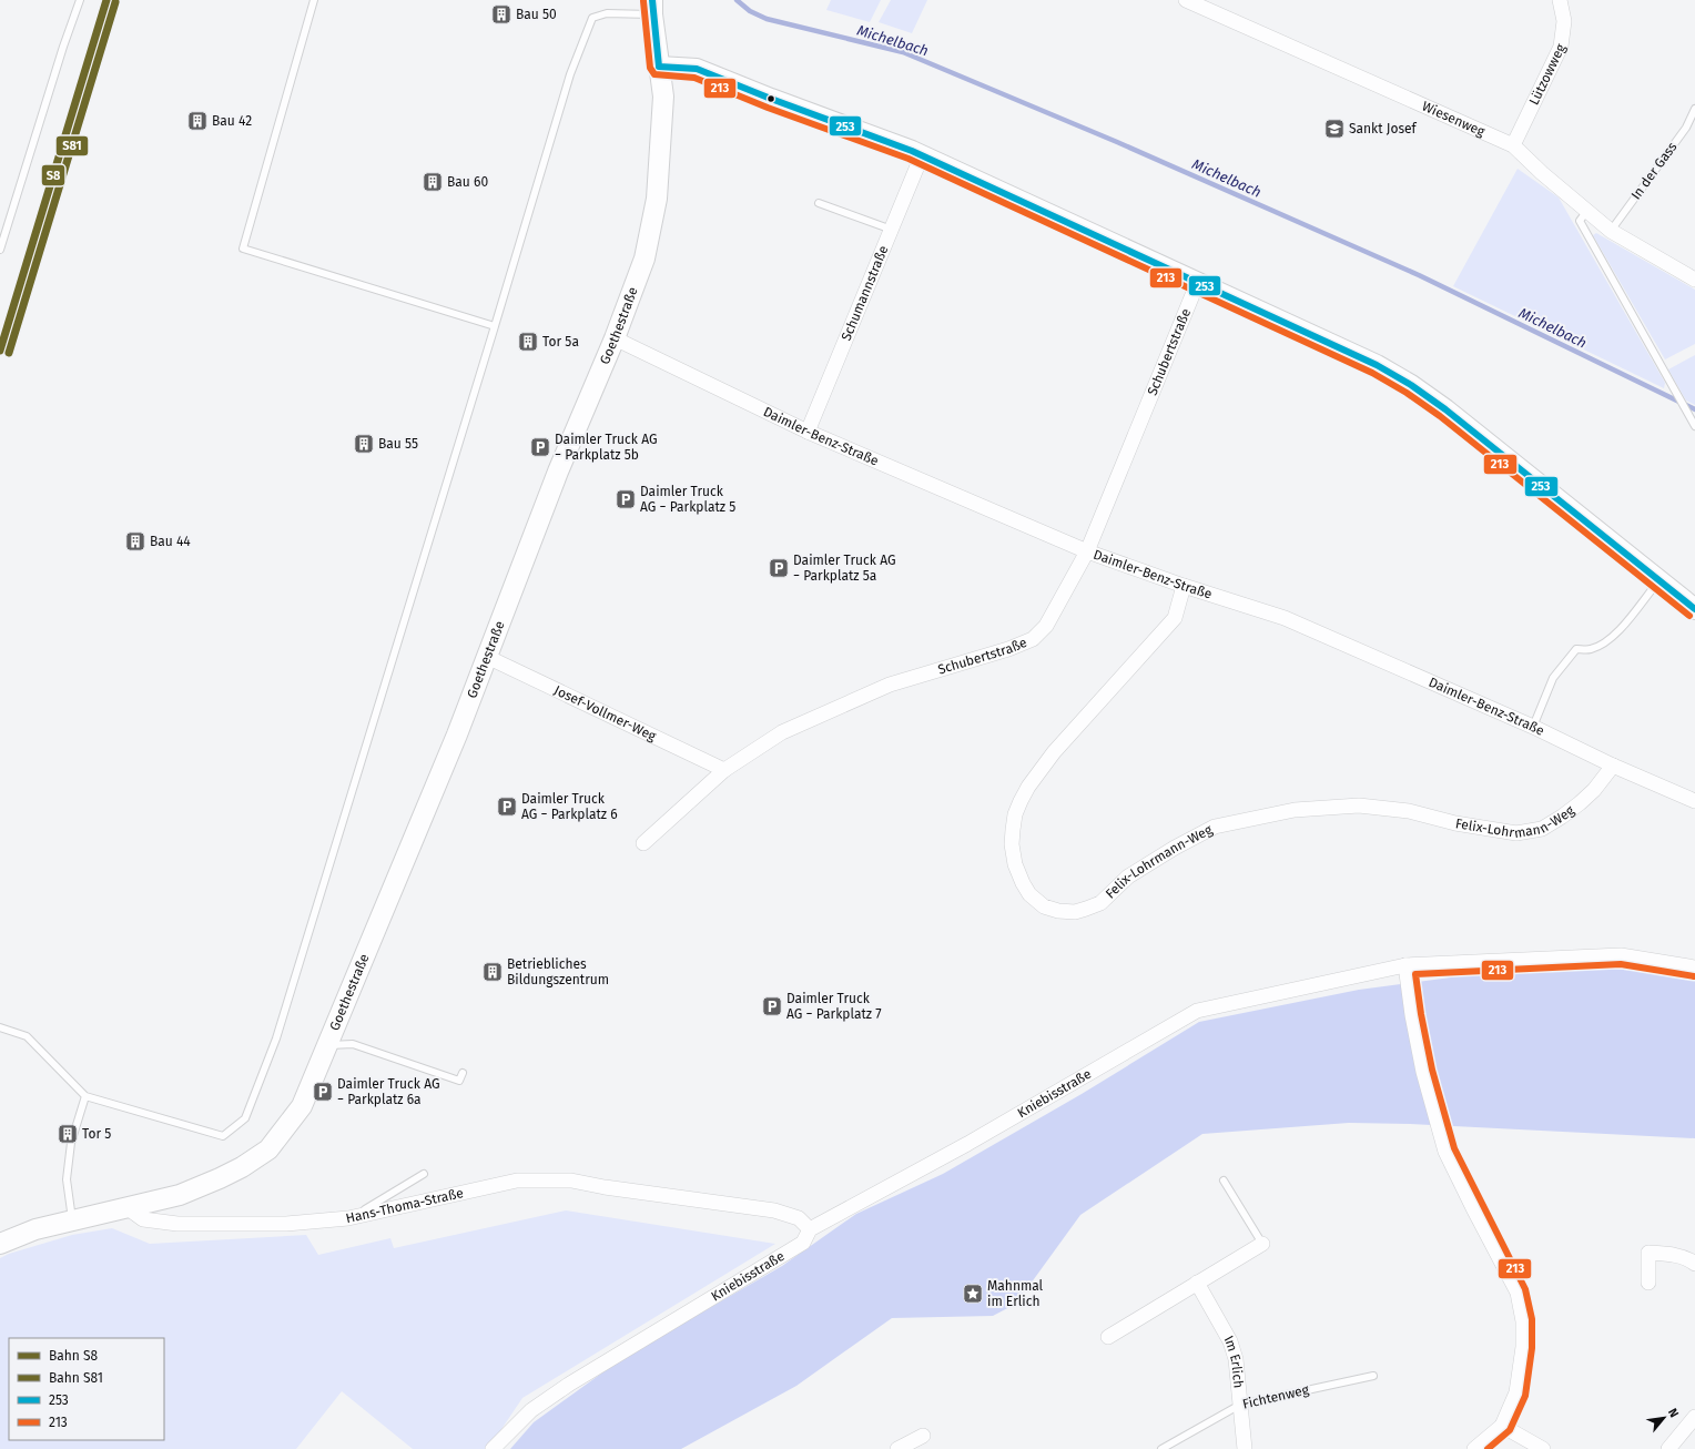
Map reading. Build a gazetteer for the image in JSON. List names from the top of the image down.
{
  "streets": {
    "street": [
      "Lützowweg",
      "Wiesenweg",
      "Schumannstraße",
      "Goethestraße",
      "Schubertstraße",
      "Daimler-Benz-Straße",
      "Josef-Vollmer-Weg",
      "Felix-Lohrmann-Weg",
      "Kniebisstraße",
      "Hans-Thoma-Straße",
      "Im Erlich"
    ],
    "lane": ["In der Gass", "Fichtenweg"]
  },
  "crossings": [
    ["Lützowweg", "Wiesenweg"],
    ["Wiesenweg", "In der Gass"],
    ["Schumannstraße", "Daimler-Benz-Straße"],
    ["Goethestraße", "Daimler-Benz-Straße"],
    ["Goethestraße", "Josef-Vollmer-Weg"],
    ["Goethestraße", "Hans-Thoma-Straße"],
    ["Schubertstraße", "Daimler-Benz-Straße"],
    ["Schubertstraße", "Josef-Vollmer-Weg"],
    ["Daimler-Benz-Straße", "Felix-Lohrmann-Weg"],
    ["Kniebisstraße", "Hans-Thoma-Straße"],
    ["Im Erlich", "Fichtenweg"]
  ],
  "water": ["Michelbach"],
  "places": {
    "building": [
      "Bau 50",
      "Bau 42",
      "Bau 60",
      "Tor 5a",
      "Bau 55",
      "Bau 44",
      "Betriebliches Bildungszentrum",
      "Tor 5"
    ],
    "school or university": ["Sankt Josef"],
    "parking": [
      "Daimler Truck AG − Parkplatz 5b",
      "Daimler Truck AG − Parkplatz 5",
      "Daimler Truck AG − Parkplatz 5a",
      "Daimler Truck AG − Parkplatz 6",
      "Daimler Truck AG − Parkplatz 7",
      "Daimler Truck AG − Parkplatz 6a"
    ],
    "place": ["Mahnmal im Erlich"]
  },
  "lines": [
    "rail line S8",
    "transit line 253",
    "transit line 213",
    "rail line S81"
  ],
  "legend": [
    "Bahn S8",
    "Bahn S81",
    "253",
    "213"
  ],
  "north": "top right"
}
